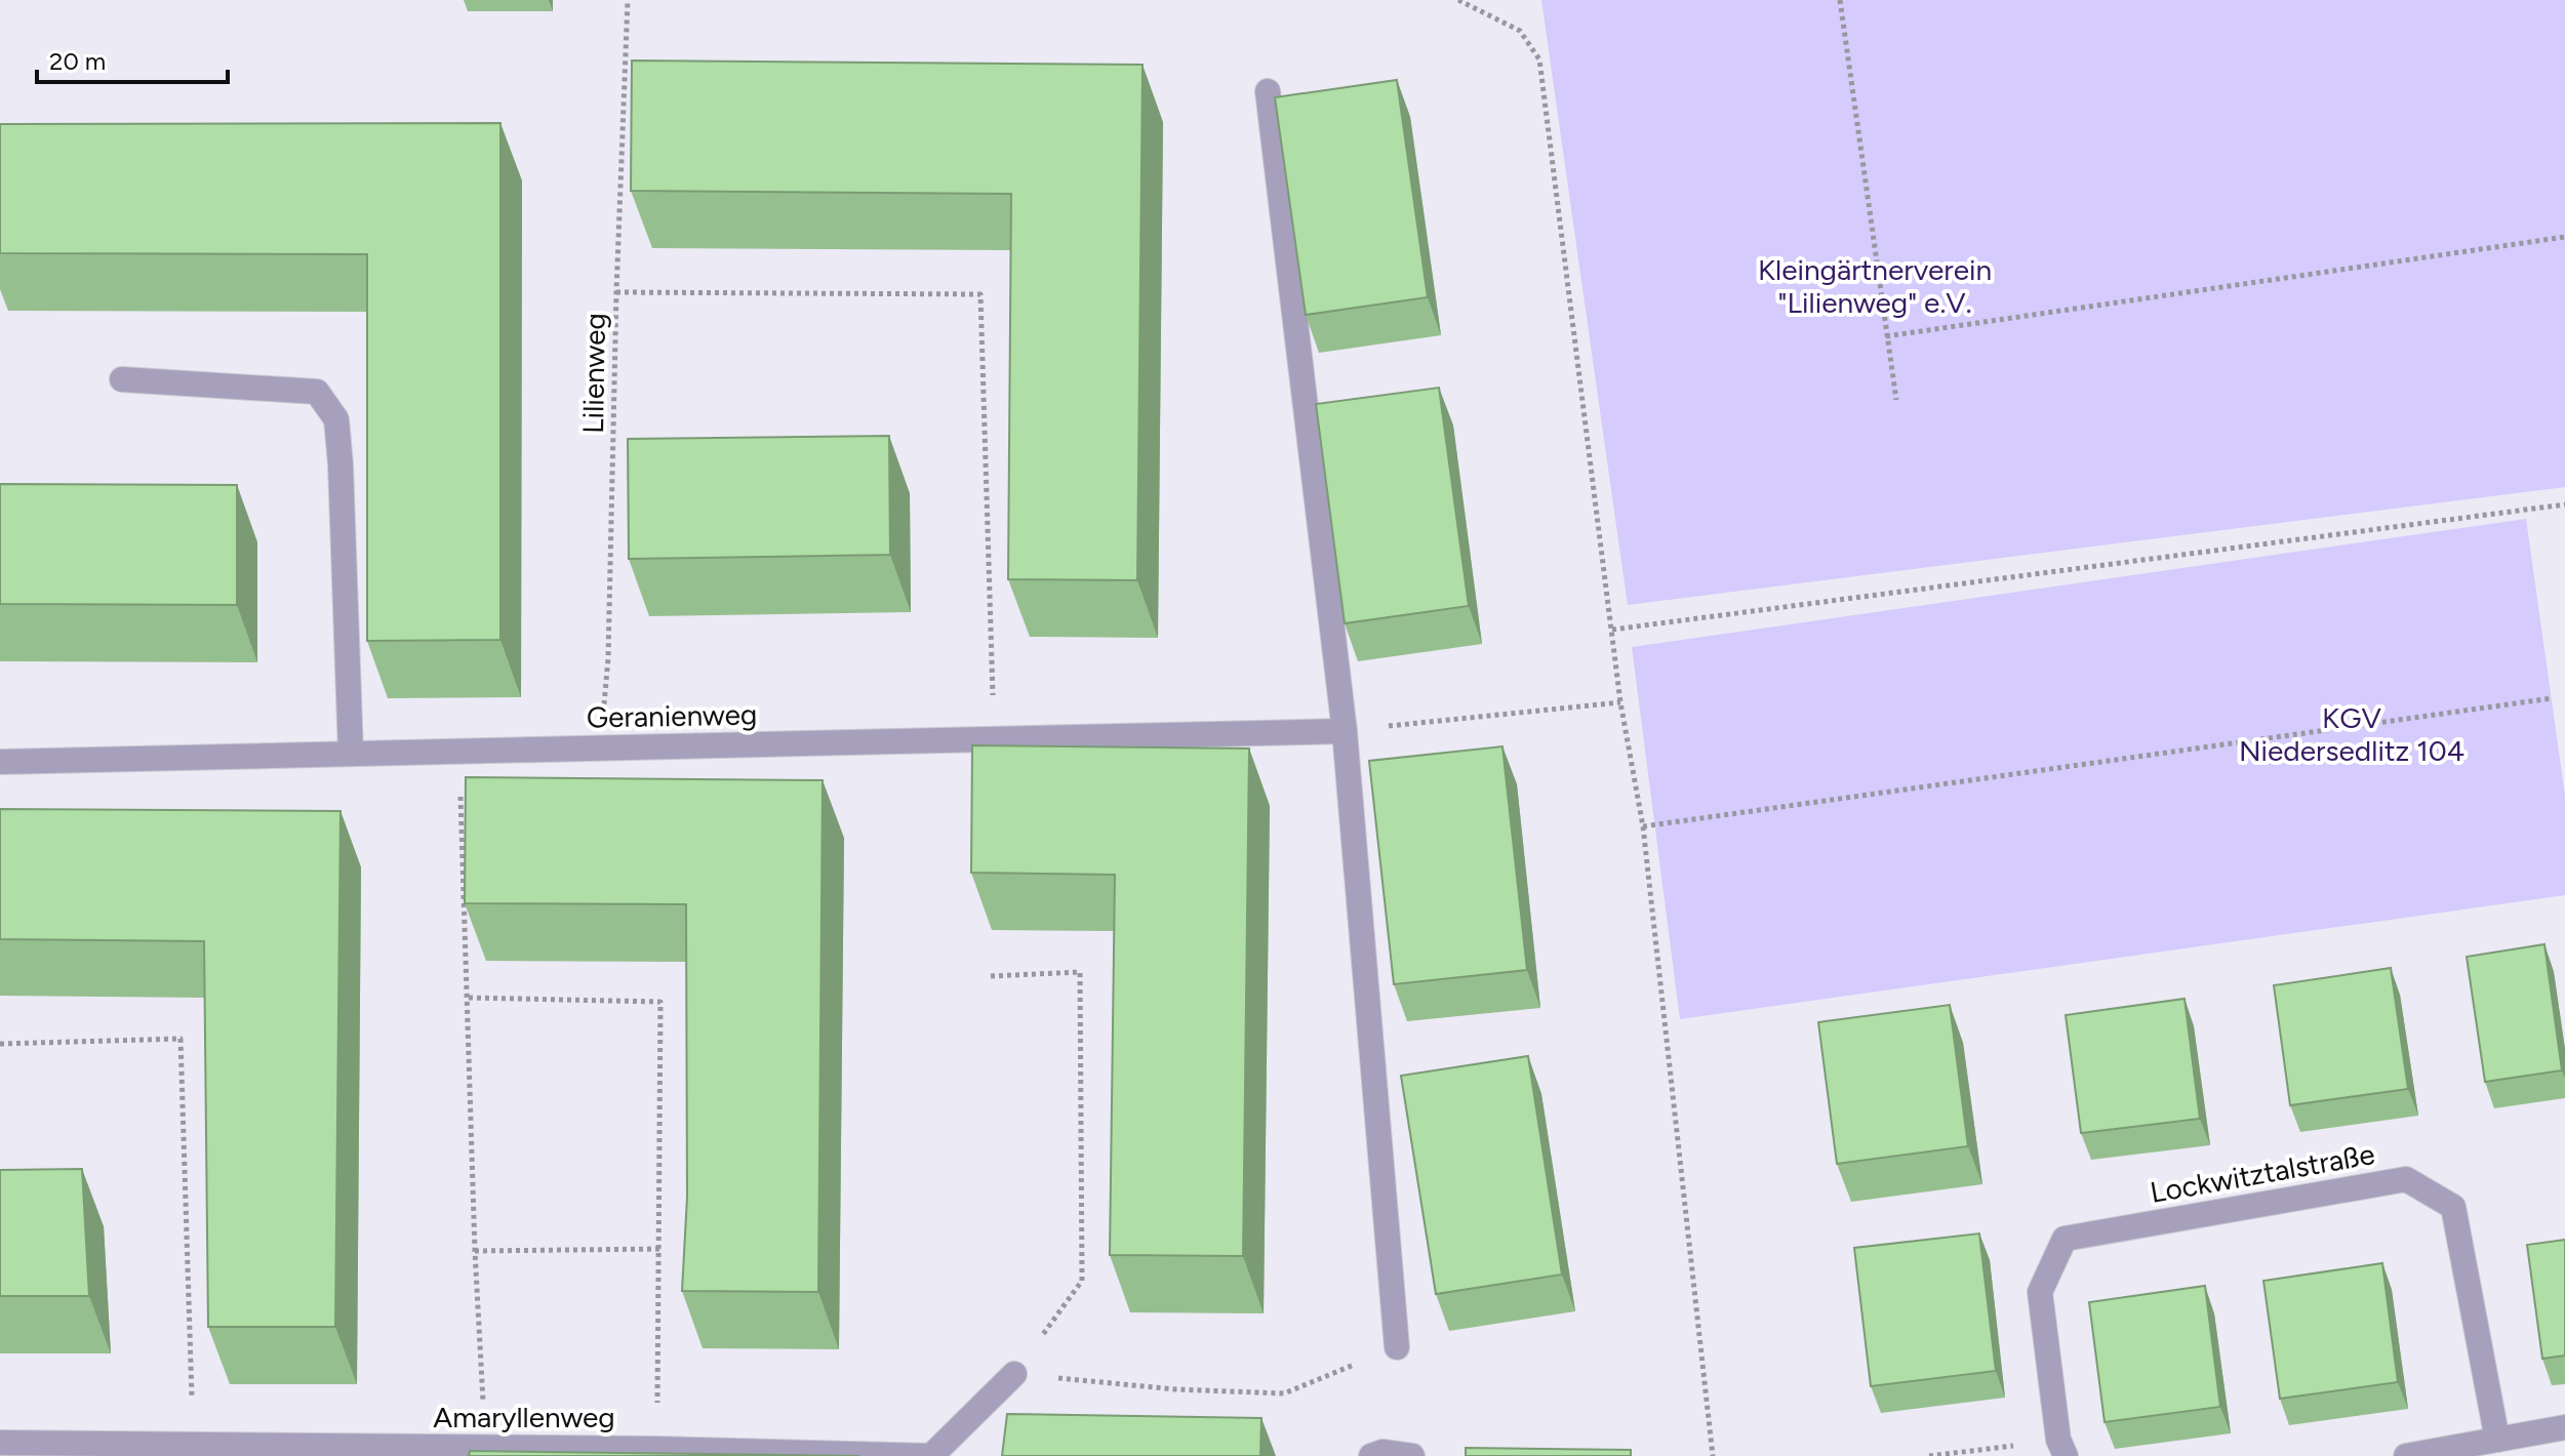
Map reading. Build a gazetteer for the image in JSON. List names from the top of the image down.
{
  "streets": {
    "street": ["Geranienweg", "Lockwitztalstraße", "Amaryllenweg"],
    "path": ["Lilienweg"]
  },
  "crossings": [
    ["Lilienweg", "Geranienweg"]
  ],
  "parks": ["Kleingärtnerverein \"Lilienweg\" e.V.", "KGV Niedersedlitz 104"],
  "scale_bar": "20 m"
}
